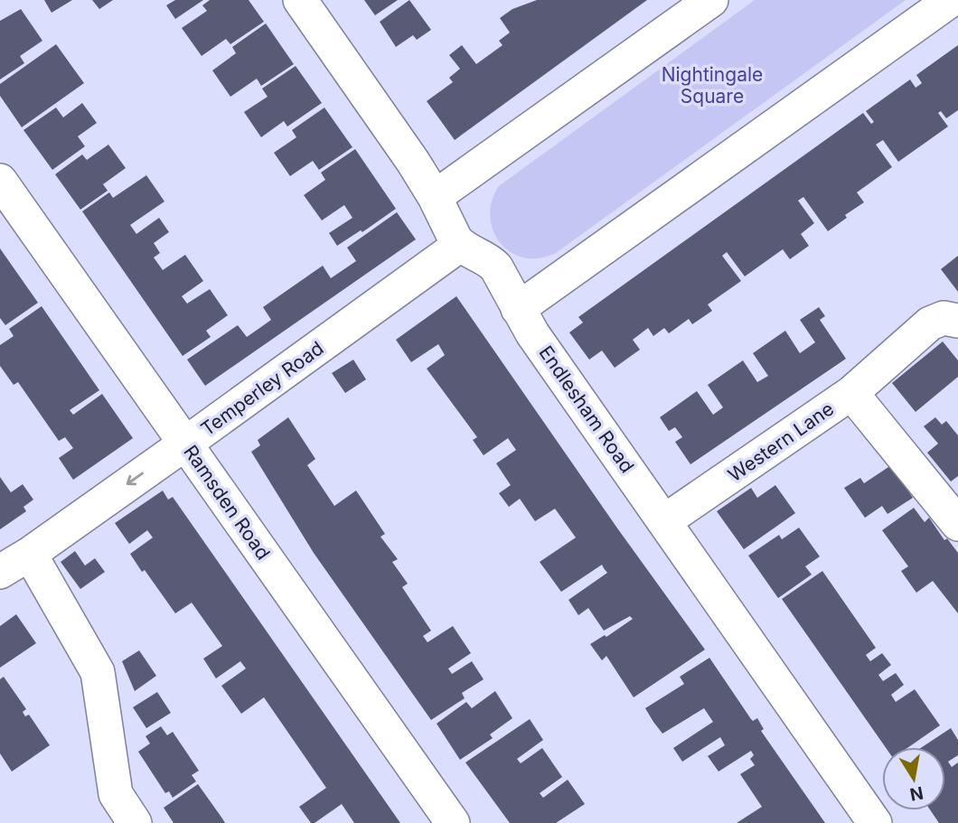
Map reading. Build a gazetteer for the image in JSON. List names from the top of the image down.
{
  "streets": {
    "street": [
      "Temperley Road",
      "Endlesham Road",
      "Western Lane",
      "Ramsden Road"
    ]
  },
  "crossings": [
    ["Temperley Road", "Endlesham Road"],
    ["Temperley Road", "Ramsden Road"],
    ["Endlesham Road", "Western Lane"]
  ],
  "parks": ["Nightingale Square"],
  "north": "bottom"
}
